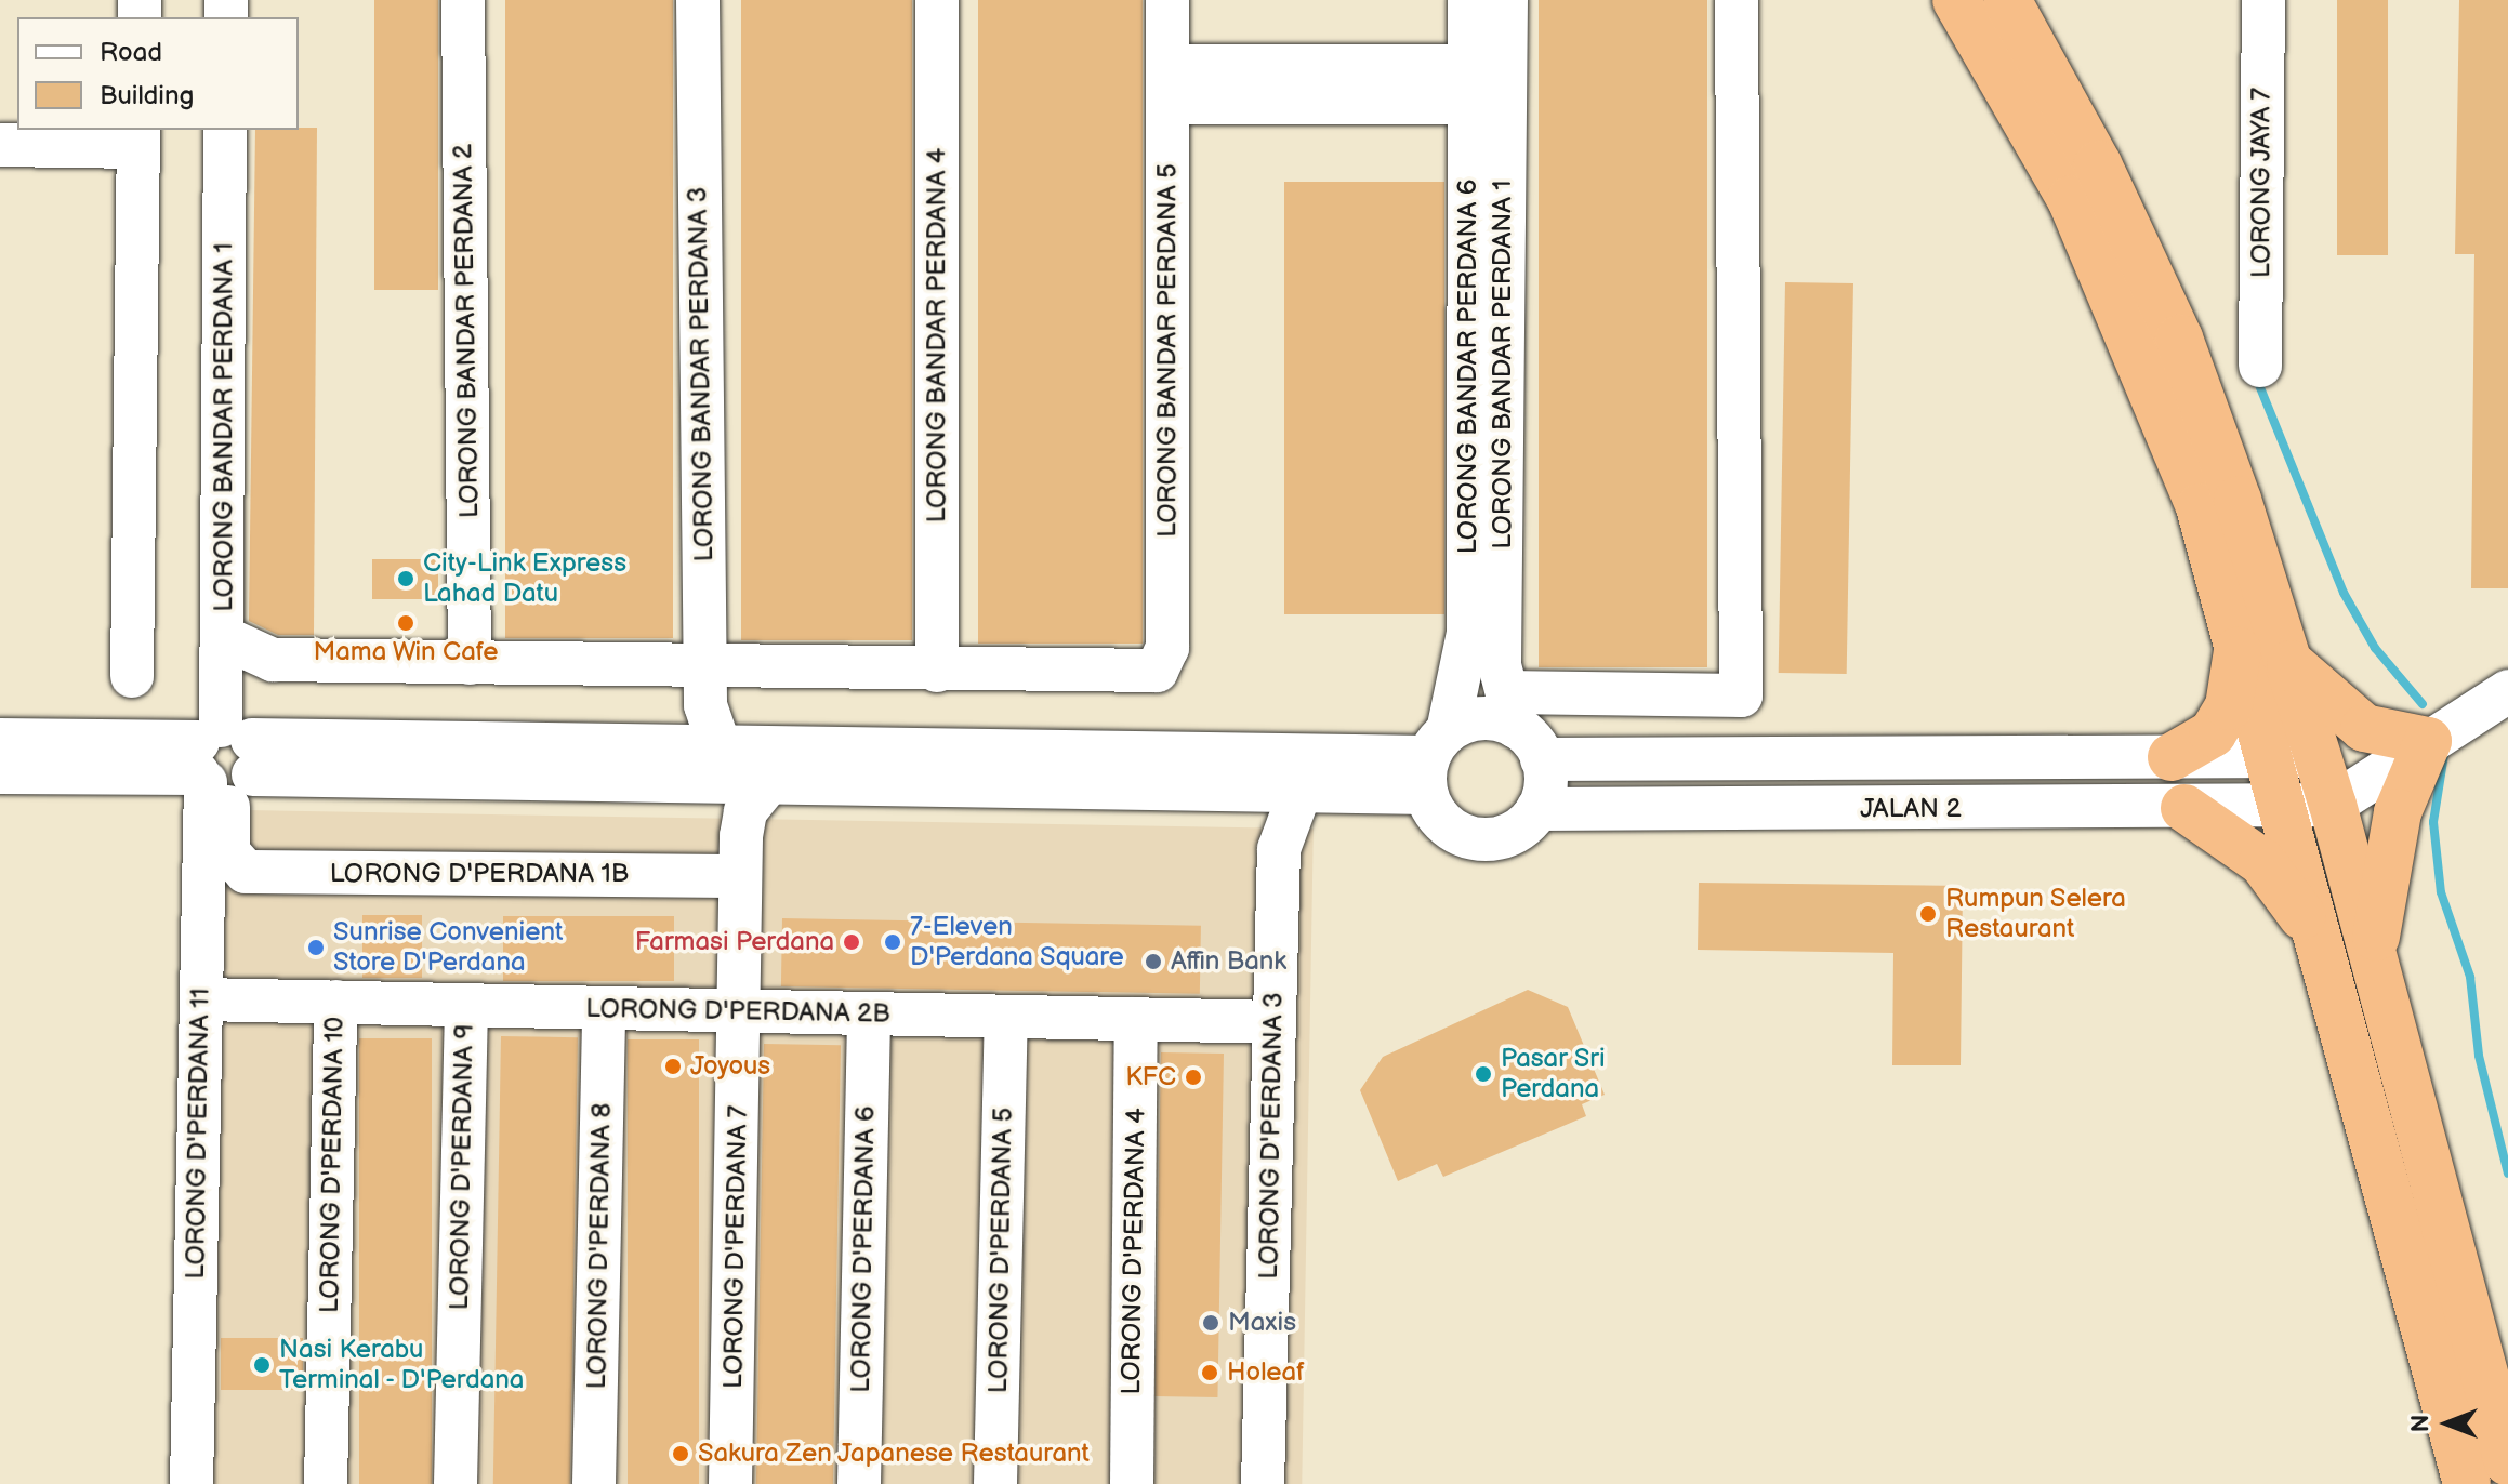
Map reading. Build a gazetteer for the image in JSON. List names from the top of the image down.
{
  "streets": {
    "street": [
      "LORONG JAYA 7",
      "LORONG BANDAR PERDANA 2",
      "LORONG BANDAR PERDANA 4",
      "LORONG BANDAR PERDANA 5",
      "LORONG BANDAR PERDANA 1",
      "LORONG BANDAR PERDANA 6",
      "LORONG BANDAR PERDANA 3",
      "JALAN 2",
      "LORONG D'PERDANA 1B",
      "LORONG D'PERDANA 2B",
      "LORONG D'PERDANA 11",
      "LORONG D'PERDANA 3",
      "LORONG D'PERDANA 10",
      "LORONG D'PERDANA 9",
      "LORONG D'PERDANA 8",
      "LORONG D'PERDANA 7",
      "LORONG D'PERDANA 6",
      "LORONG D'PERDANA 5",
      "LORONG D'PERDANA 4"
    ]
  },
  "crossings": [
    ["LORONG BANDAR PERDANA 4", "LORONG BANDAR PERDANA 5"],
    ["LORONG BANDAR PERDANA 1", "LORONG BANDAR PERDANA 6"],
    ["LORONG BANDAR PERDANA 1", "JALAN 2"],
    ["LORONG BANDAR PERDANA 1", "LORONG D'PERDANA 1B"],
    ["LORONG BANDAR PERDANA 1", "LORONG D'PERDANA 11"],
    ["LORONG BANDAR PERDANA 6", "JALAN 2"],
    ["LORONG D'PERDANA 1B", "LORONG D'PERDANA 11"],
    ["LORONG D'PERDANA 1B", "LORONG D'PERDANA 7"],
    ["LORONG D'PERDANA 2B", "LORONG D'PERDANA 11"],
    ["LORONG D'PERDANA 2B", "LORONG D'PERDANA 3"],
    ["LORONG D'PERDANA 2B", "LORONG D'PERDANA 10"],
    ["LORONG D'PERDANA 2B", "LORONG D'PERDANA 9"],
    ["LORONG D'PERDANA 2B", "LORONG D'PERDANA 8"],
    ["LORONG D'PERDANA 2B", "LORONG D'PERDANA 7"],
    ["LORONG D'PERDANA 2B", "LORONG D'PERDANA 6"],
    ["LORONG D'PERDANA 2B", "LORONG D'PERDANA 5"],
    ["LORONG D'PERDANA 2B", "LORONG D'PERDANA 4"]
  ],
  "places": [
    "City-Link Express Lahad Datu",
    "Mama Win Cafe",
    "Rumpun Selera Restaurant",
    "Farmasi Perdana",
    "7-Eleven D'Perdana Square",
    "Sunrise Convenient Store D'Perdana",
    "Affin Bank",
    "Joyous",
    "Pasar Sri Perdana",
    "KFC",
    "Maxis",
    "Nasi Kerabu Terminal - D'Perdana",
    "Holeaf",
    "Sakura Zen Japanese Restaurant"
  ],
  "legend": ["Road", "Building"],
  "north": "left"
}
